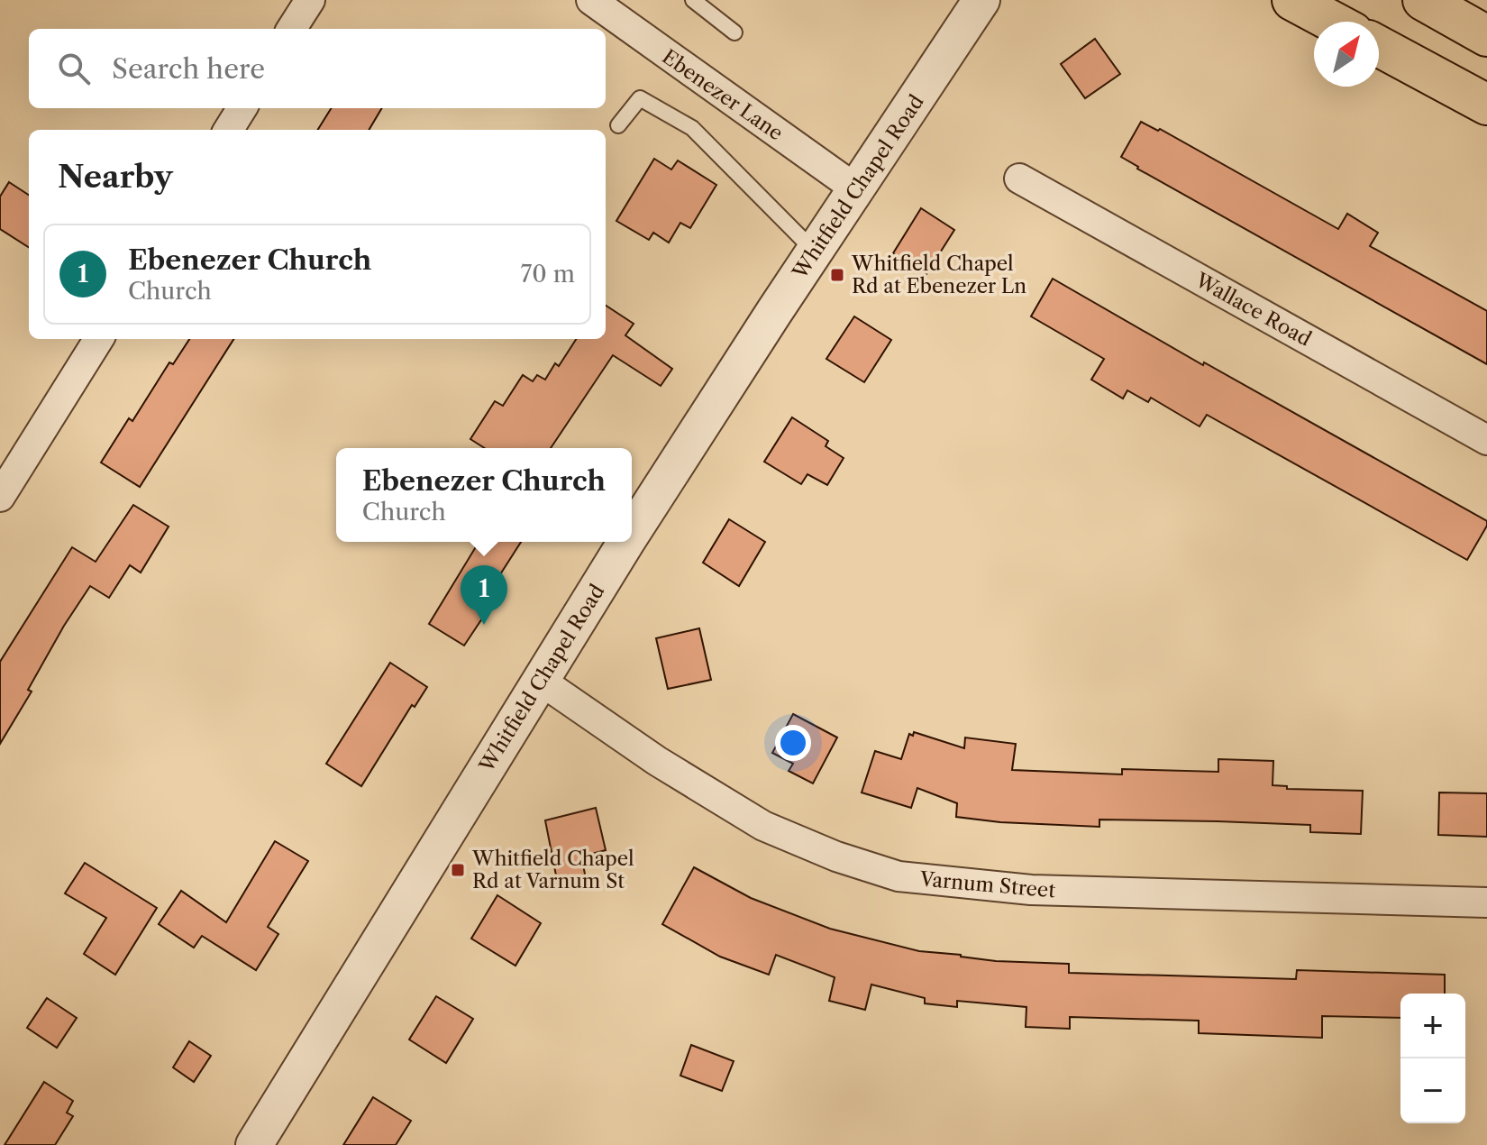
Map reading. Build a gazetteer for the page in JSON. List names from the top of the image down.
{
  "streets": {
    "street": [
      "Ebenezer Lane",
      "Whitfield Chapel Road",
      "Wallace Road",
      "Varnum Street"
    ]
  },
  "crossings": [
    ["Ebenezer Lane", "Whitfield Chapel Road"],
    ["Whitfield Chapel Road", "Varnum Street"]
  ],
  "places": {
    "transit": ["Whitfield Chapel Rd at Ebenezer Ln", "Whitfield Chapel Rd at Varnum St"]
  },
  "north": "top right",
  "page": {
    "search": "Search here",
    "heading": "Nearby",
    "list": [
      {
        "mark": "1",
        "name": "Ebenezer Church",
        "note": "Church",
        "value": "70 m"
      }
    ],
    "popup": ["Ebenezer Church", "Church"],
    "pins": "1",
    "map_buttons": ["+", "−"]
  }
}
